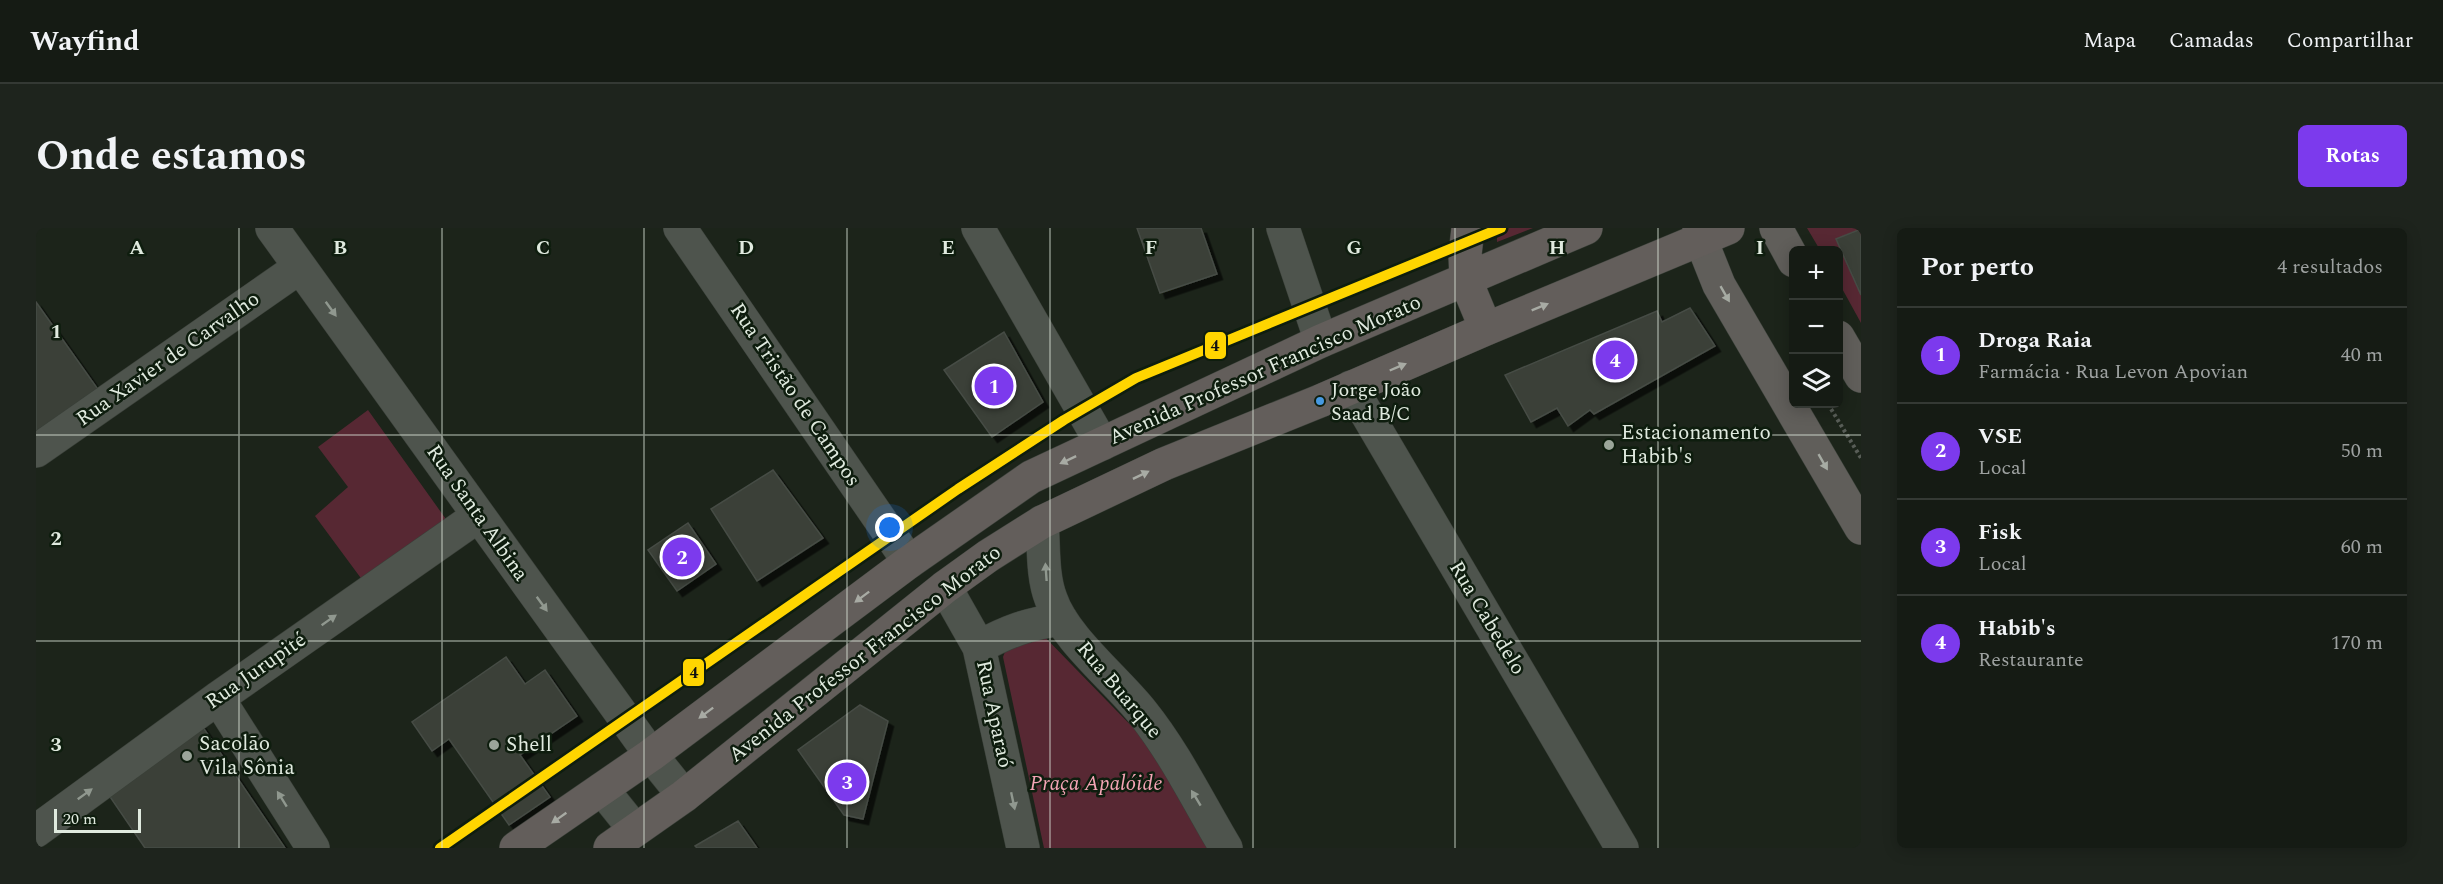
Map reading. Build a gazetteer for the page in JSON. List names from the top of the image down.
{
  "streets": {
    "highway": ["Avenida Professor Francisco Morato"],
    "street": [
      "Rua Xavier de Carvalho",
      "Rua Tristão de Campos",
      "Rua Santa Albina",
      "Rua Cabedelo",
      "Rua Jurupité",
      "Rua Buarque",
      "Rua Aparaó"
    ]
  },
  "crossings": [
    ["Rua Xavier de Carvalho", "Rua Santa Albina"],
    ["Avenida Professor Francisco Morato", "Rua Tristão de Campos"],
    ["Avenida Professor Francisco Morato", "Rua Santa Albina"],
    ["Avenida Professor Francisco Morato", "Rua Cabedelo"],
    ["Avenida Professor Francisco Morato", "Rua Buarque"],
    ["Avenida Professor Francisco Morato", "Rua Aparaó"],
    ["Rua Santa Albina", "Rua Jurupité"]
  ],
  "one_way": [
    "Rua Santa Albina",
    "Rua Jurupité",
    "Rua Buarque",
    "Rua Aparaó"
  ],
  "parks": ["Praça Apalóide"],
  "places": [
    "Jorge João Saad B/C",
    "Estacionamento Habib's",
    "Shell",
    "Sacolão Vila Sônia"
  ],
  "lines": ["metro line 4"],
  "scale_bar": "20 m",
  "page": {
    "header": "Wayfind",
    "nav": ["Mapa", "Camadas", "Compartilhar"],
    "title": "Onde estamos",
    "buttons": "Rotas",
    "heading": ["Por perto", "4 resultados"],
    "map_buttons": ["+", "−"],
    "list": [
      {
        "mark": "1",
        "name": "Droga Raia",
        "note": "Farmácia · Rua Levon Apovian",
        "value": "40 m"
      },
      {
        "mark": "2",
        "name": "VSE",
        "note": "Local",
        "value": "50 m"
      },
      {
        "mark": "3",
        "name": "Fisk",
        "note": "Local",
        "value": "60 m"
      },
      {
        "mark": "4",
        "name": "Habib's",
        "note": "Restaurante",
        "value": "170 m"
      }
    ],
    "pins": [
      "4",
      "1",
      "2",
      "3"
    ],
    "scale": "20 m"
  },
  "grid": {
    "columns": [
      "A",
      "B",
      "C",
      "D",
      "E",
      "F",
      "G",
      "H",
      "I"
    ],
    "rows": ["1", "2", "3"]
  }
}
